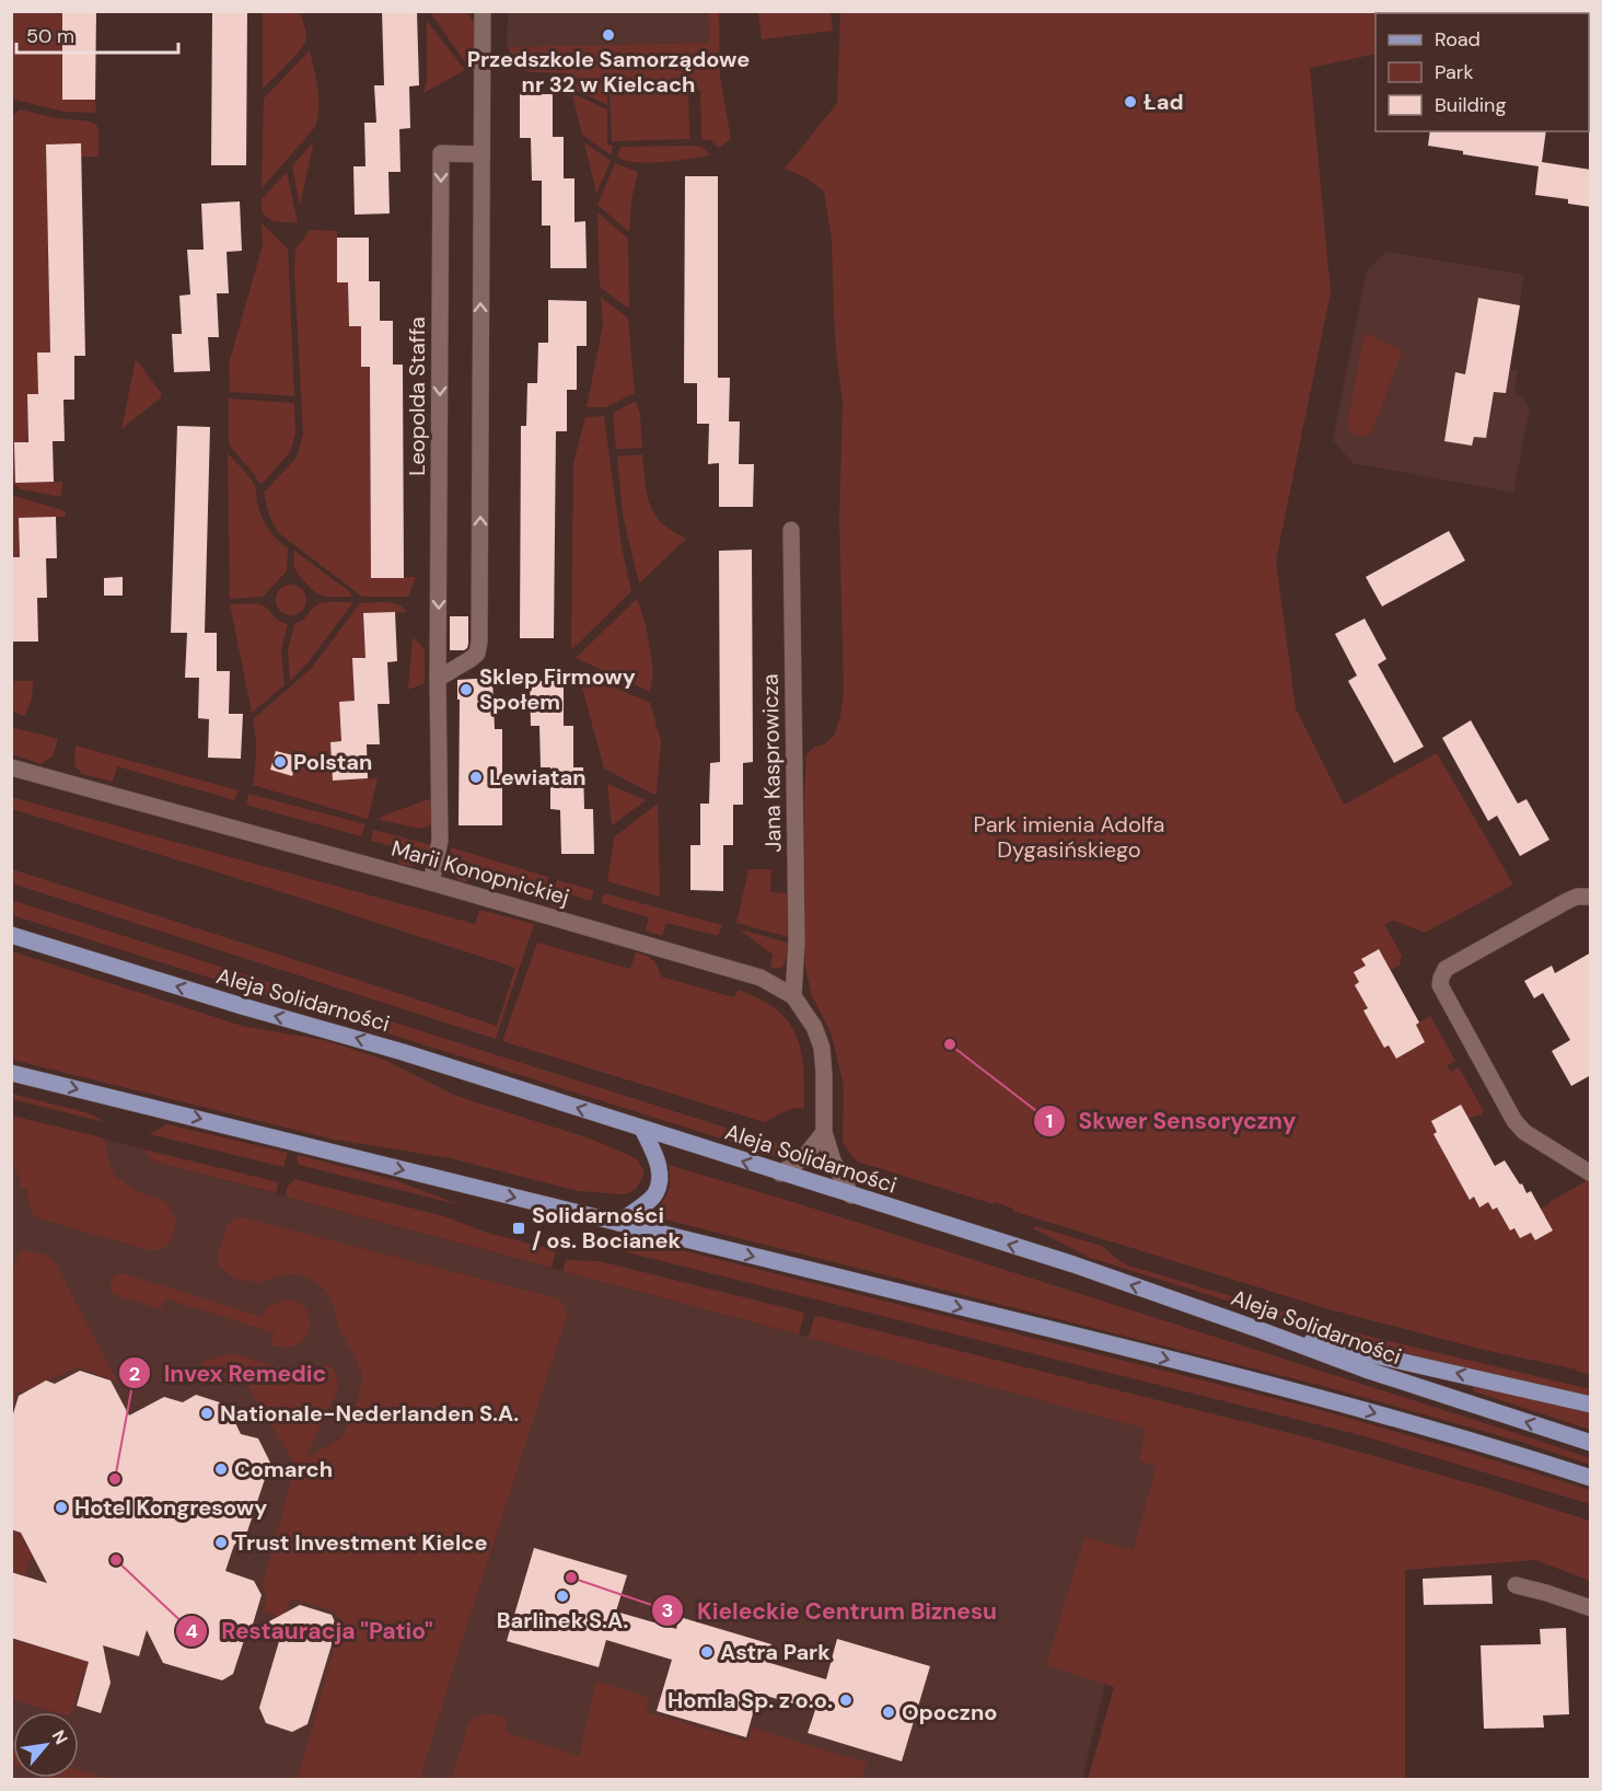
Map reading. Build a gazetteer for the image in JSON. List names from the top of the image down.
{
  "streets": {
    "main road": ["Aleja Solidarności"],
    "street": ["Leopolda Staffa", "Jana Kasprowicza", "Marii Konopnickiej"]
  },
  "crossings": [
    ["Leopolda Staffa", "Marii Konopnickiej"],
    ["Jana Kasprowicza", "Marii Konopnickiej"],
    ["Marii Konopnickiej", "Aleja Solidarności"]
  ],
  "parks": ["Park imienia Adolfa Dygasińskiego"],
  "places": {
    "other": [
      "Przedszkole Samorządowe nr 32 w Kielcach",
      "Ład",
      "Sklep Firmowy Społem",
      "Polstan",
      "Lewiatan",
      "Skwer Sensoryczny",
      "Nationale-Nederlanden S.A.",
      "Comarch",
      "Invex Remedic",
      "Hotel Kongresowy",
      "Trust Investment Kielce",
      "Restauracja \"Patio\"",
      "Kieleckie Centrum Biznesu",
      "Barlinek S.A.",
      "Astra Park",
      "Homla Sp. z o.o.",
      "Opoczno"
    ],
    "transit": ["Solidarności / os. Bocianek"]
  },
  "legend": ["Road", "Park", "Building"],
  "scale_bar": "50 m",
  "north": "top right"
}
